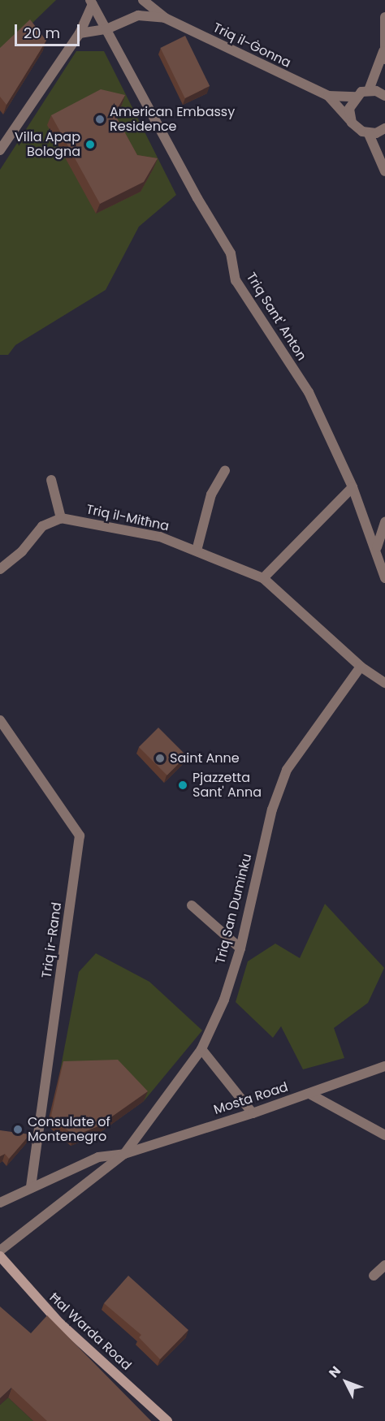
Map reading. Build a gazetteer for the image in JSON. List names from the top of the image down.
{
  "streets": {
    "street": [
      "Triq il-Ġonna",
      "Triq Sant' Anton",
      "Triq il-Mitħna",
      "Triq San Duminku",
      "Triq ir-Rand",
      "Mosta Road",
      "Ħal Warda Road"
    ]
  },
  "crossings": [
    ["Triq il-Ġonna", "Triq Sant' Anton"],
    ["Triq il-Mitħna", "Triq San Duminku"],
    ["Triq San Duminku", "Mosta Road"],
    ["Triq ir-Rand", "Mosta Road"]
  ],
  "places": [
    "American Embassy Residence",
    "Villa Apap Bologna",
    "Saint Anne",
    "Pjazzetta Sant' Anna",
    "Consulate of Montenegro"
  ],
  "scale_bar": "20 m",
  "north": "top left"
}
